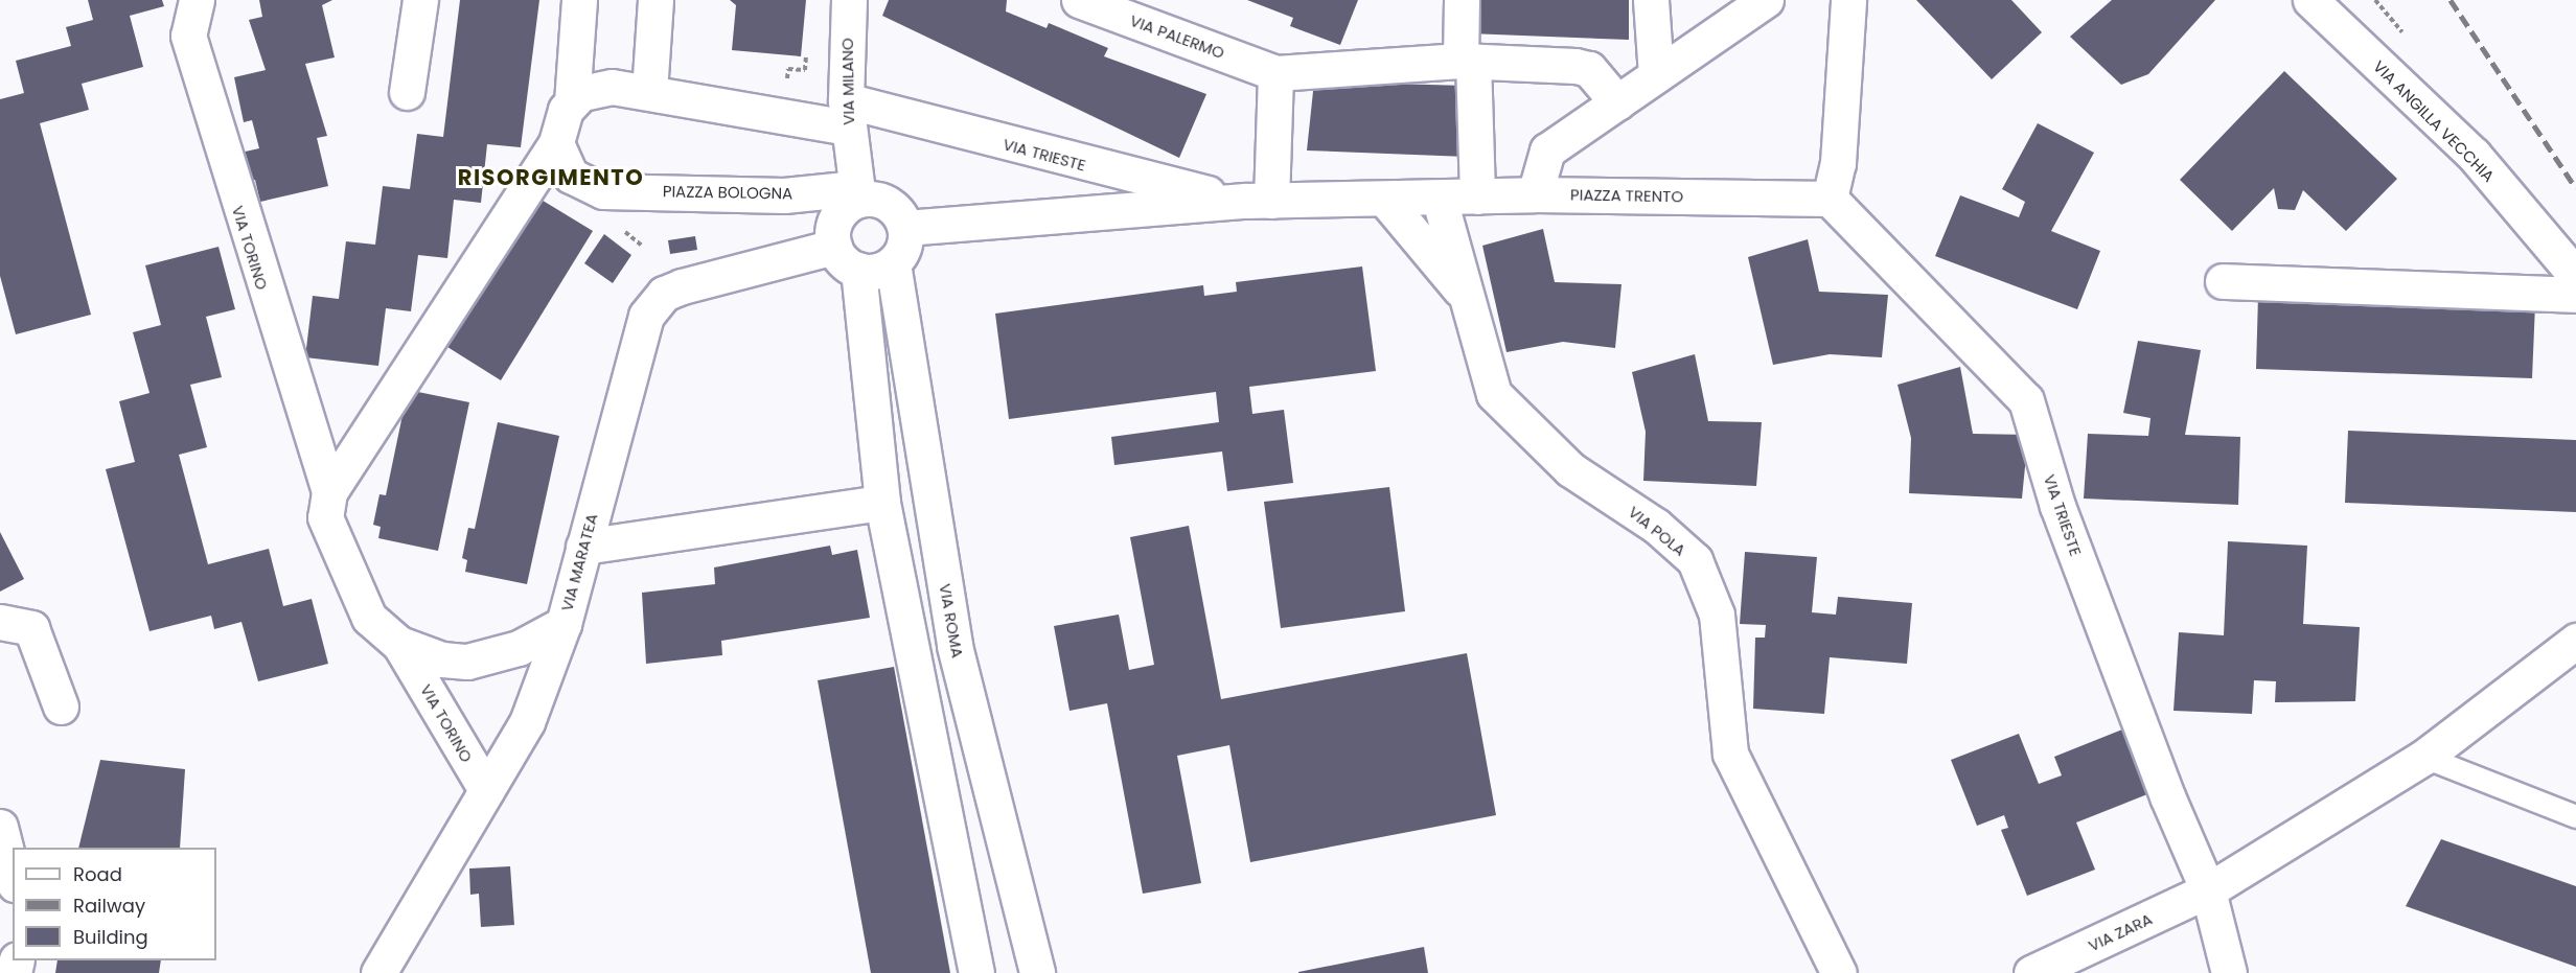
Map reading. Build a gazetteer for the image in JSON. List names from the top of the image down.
{
  "streets": {
    "street": [
      "VIA PALERMO",
      "VIA MILANO",
      "VIA ANGILLA VECCHIA",
      "VIA TRIESTE",
      "PIAZZA BOLOGNA",
      "PIAZZA TRENTO",
      "VIA TORINO",
      "VIA POLA",
      "VIA MARATEA",
      "VIA ROMA",
      "VIA ZARA"
    ]
  },
  "crossings": [
    ["VIA MILANO", "VIA TRIESTE"],
    ["VIA MILANO", "PIAZZA BOLOGNA"],
    ["VIA MILANO", "VIA MARATEA"],
    ["VIA MILANO", "VIA ROMA"],
    ["VIA TRIESTE", "PIAZZA BOLOGNA"],
    ["VIA TRIESTE", "PIAZZA TRENTO"],
    ["VIA TRIESTE", "VIA POLA"],
    ["VIA TRIESTE", "VIA MARATEA"],
    ["VIA TRIESTE", "VIA ROMA"],
    ["VIA TRIESTE", "VIA ZARA"],
    ["PIAZZA BOLOGNA", "VIA TORINO"],
    ["PIAZZA BOLOGNA", "VIA MARATEA"],
    ["PIAZZA BOLOGNA", "VIA ROMA"],
    ["VIA TORINO", "VIA MARATEA"],
    ["VIA MARATEA", "VIA ROMA"]
  ],
  "districts": ["RISORGIMENTO"],
  "legend": ["Road", "Railway", "Building"]
}
